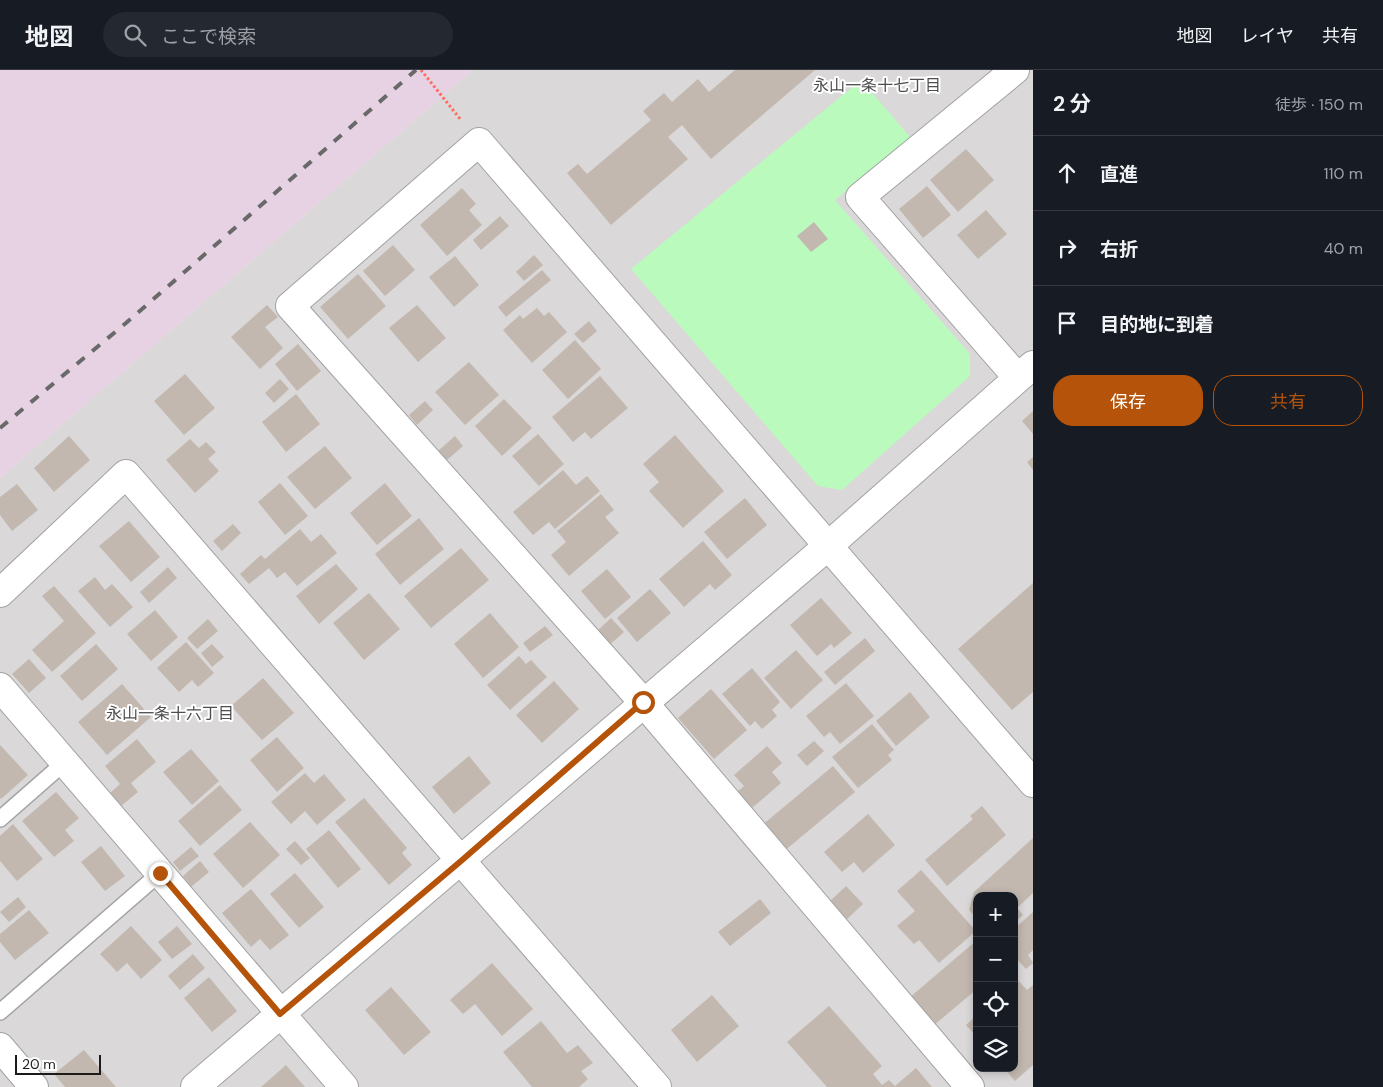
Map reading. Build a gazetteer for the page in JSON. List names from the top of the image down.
{
  "districts": ["永山一条十七丁目", "永山一条十六丁目"],
  "scale_bar": "20 m",
  "page": {
    "header": "地図",
    "search": "ここで検索",
    "nav": ["地図", "レイヤ", "共有"],
    "heading": ["2 分", "徒歩 · 150 m"],
    "list": [
      ["直進", "110 m"],
      ["右折", "40 m"],
      "目的地に到着"
    ],
    "buttons": ["保存", "共有"],
    "map_buttons": ["+", "−"],
    "scale": "20 m"
  }
}
